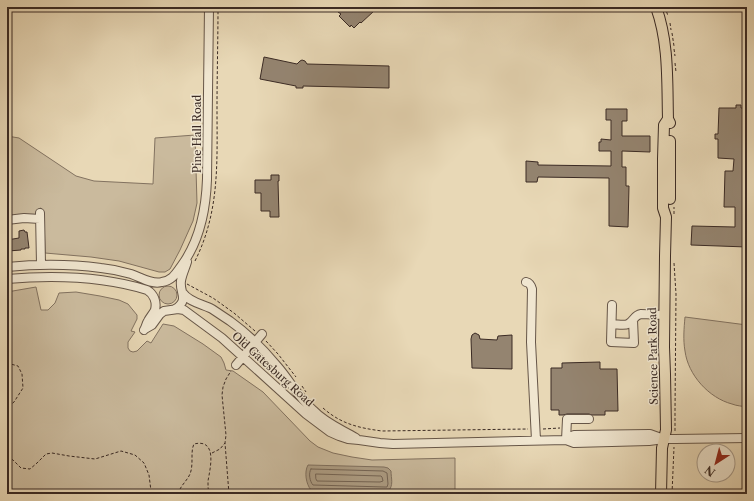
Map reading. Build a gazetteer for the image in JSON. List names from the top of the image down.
{
  "streets": {
    "main road": ["Science Park Road"],
    "street": ["Pine Hall Road", "Old Gatesburg Road"]
  },
  "crossings": [
    ["Pine Hall Road", "Old Gatesburg Road"],
    ["Science Park Road", "Old Gatesburg Road"]
  ],
  "north": "bottom left"
}
